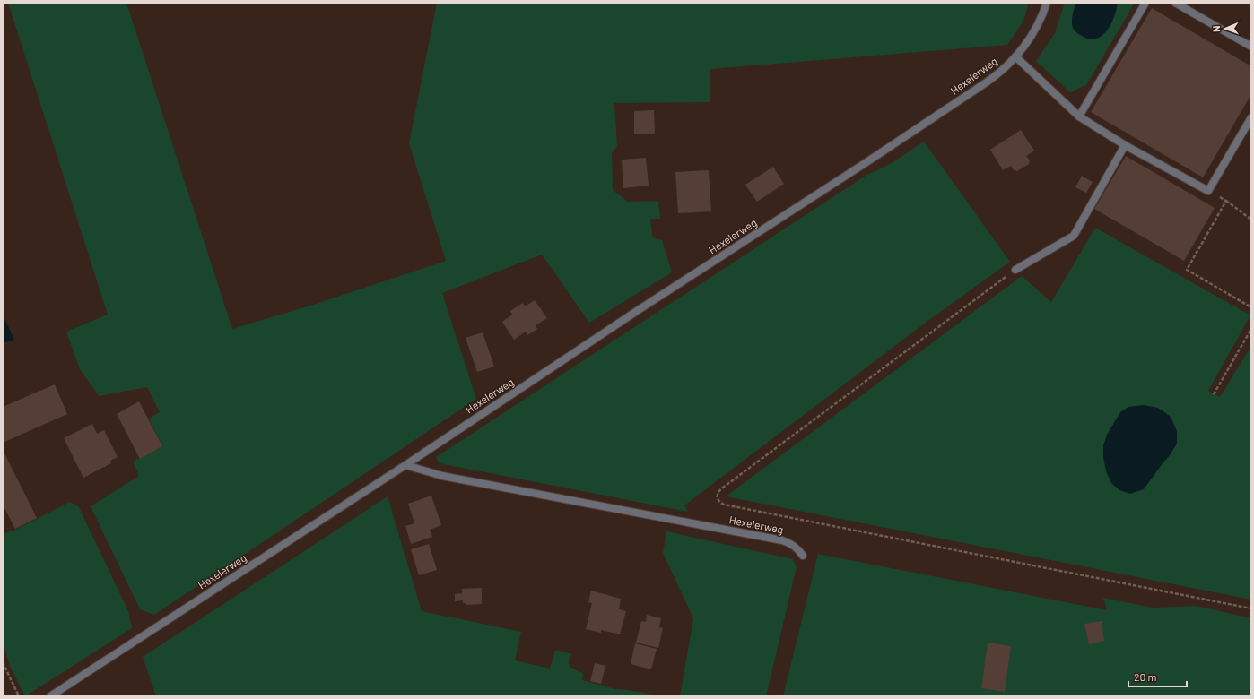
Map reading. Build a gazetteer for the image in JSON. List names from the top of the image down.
{
  "streets": {
    "street": ["Hexelerweg"]
  },
  "scale_bar": "20 m",
  "north": "left"
}
